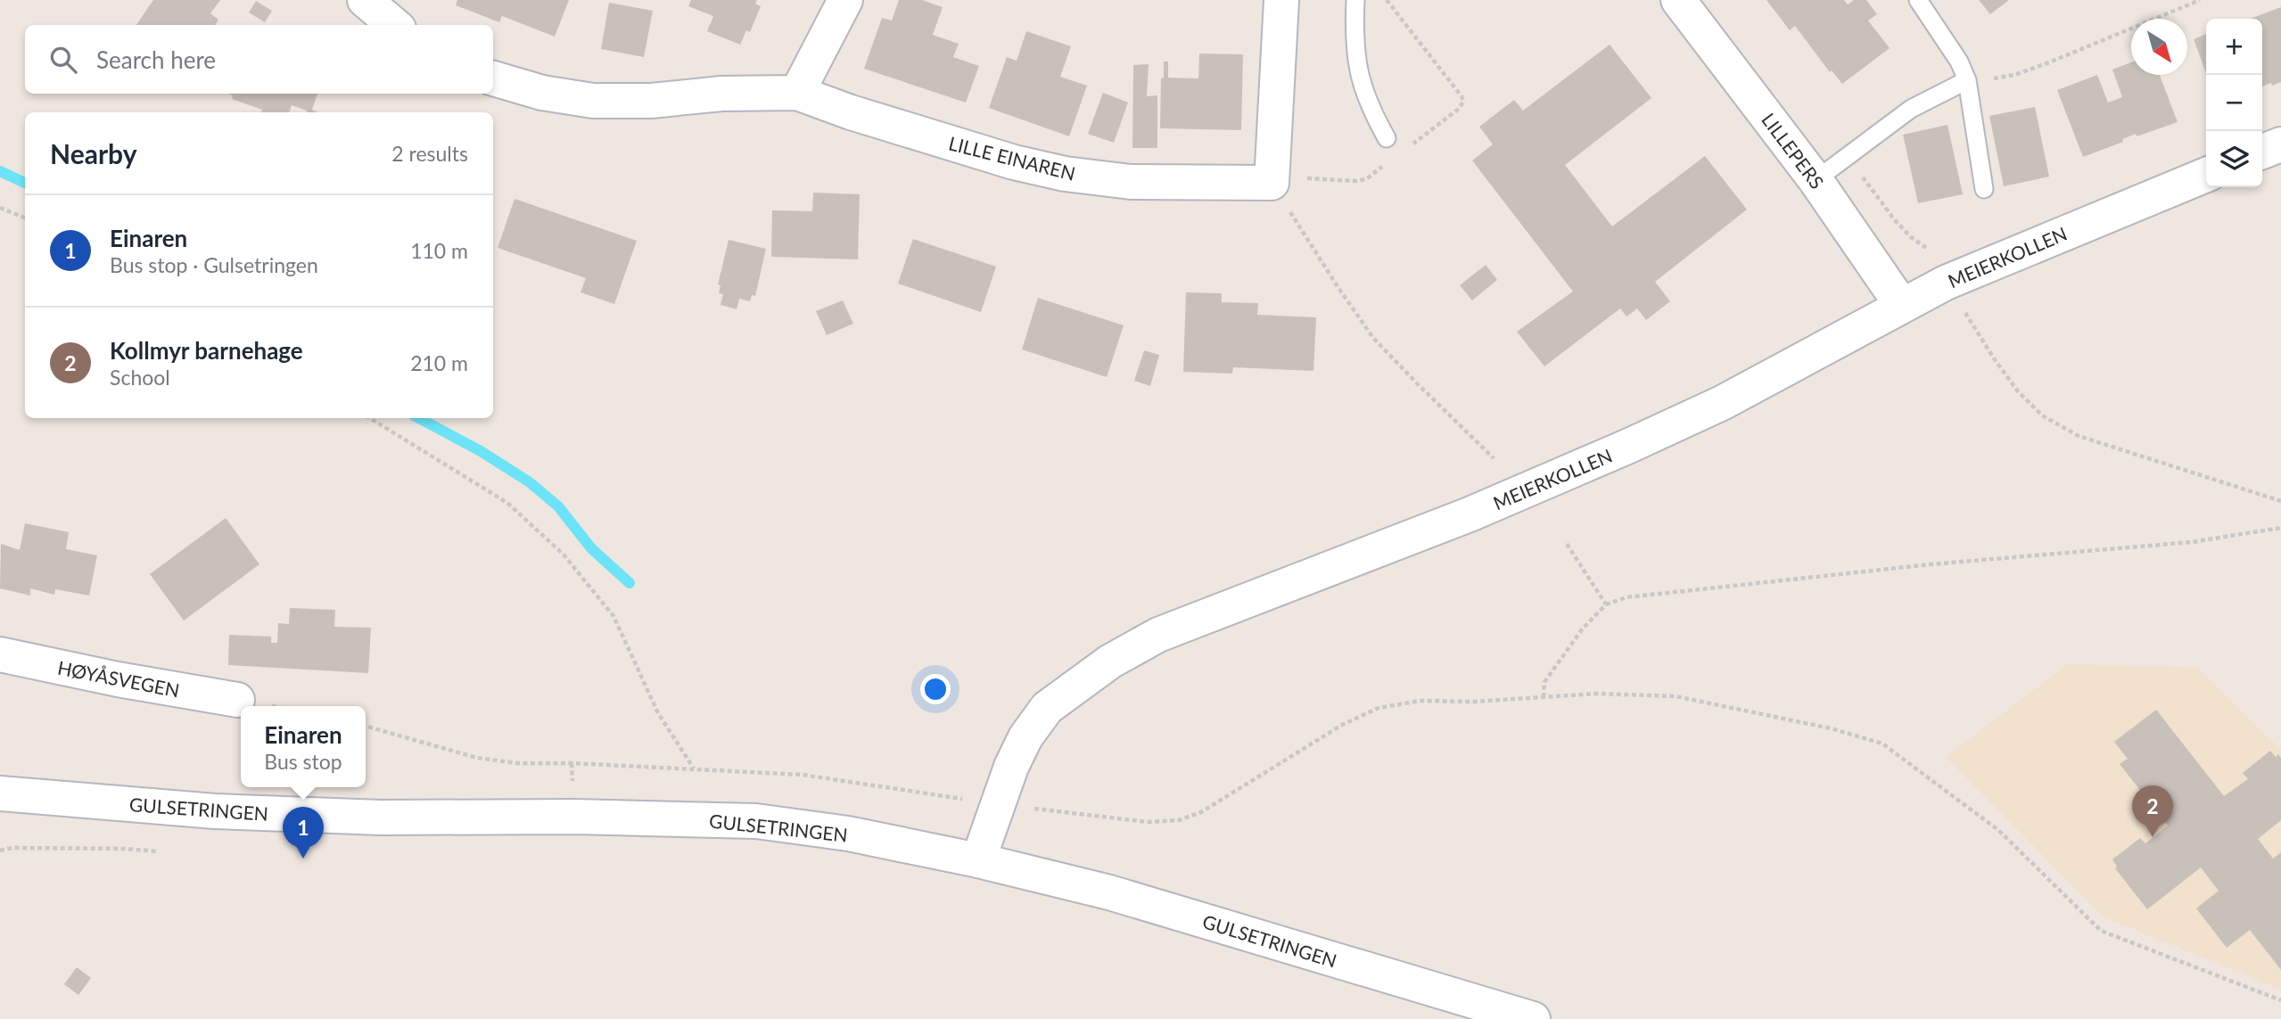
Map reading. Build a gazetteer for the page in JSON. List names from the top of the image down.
{
  "streets": {
    "street": [
      "LILLEPERS",
      "LILLE EINAREN",
      "MEIERKOLLEN",
      "HØYÅSVEGEN",
      "GULSETRINGEN"
    ]
  },
  "crossings": [
    ["LILLEPERS", "MEIERKOLLEN"],
    ["MEIERKOLLEN", "GULSETRINGEN"]
  ],
  "north": "bottom right",
  "page": {
    "map_buttons": ["+", "−"],
    "search": "Search here",
    "heading": ["Nearby", "2 results"],
    "list": [
      {
        "mark": "1",
        "name": "Einaren",
        "note": "Bus stop · Gulsetringen",
        "value": "110 m"
      },
      {
        "mark": "2",
        "name": "Kollmyr barnehage",
        "note": "School",
        "value": "210 m"
      }
    ],
    "popup": ["Einaren", "Bus stop"],
    "pins": ["2", "1"]
  }
}
